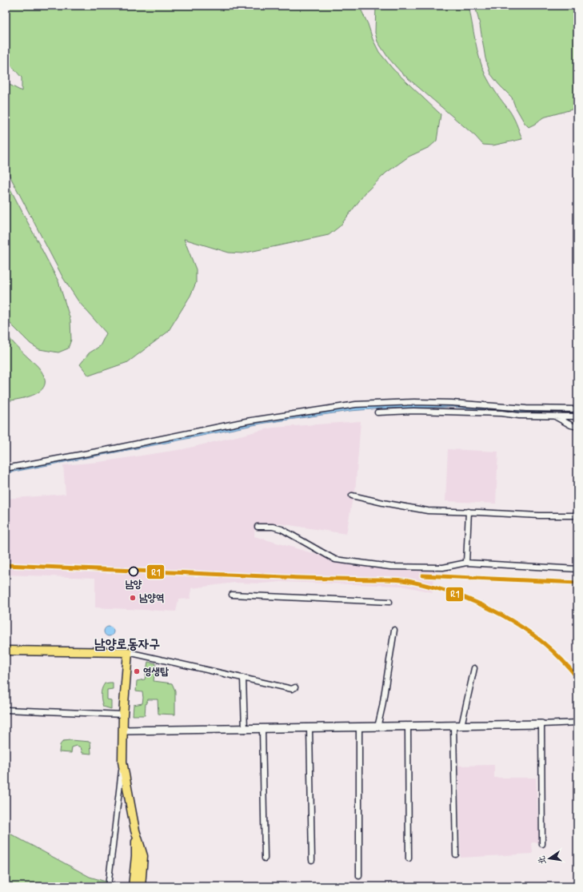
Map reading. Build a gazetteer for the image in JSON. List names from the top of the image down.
{
  "districts": ["남양로동자구"],
  "places": ["남양", "남양역", "영생탑"],
  "lines": ["transit line R1"],
  "north": "left"
}
